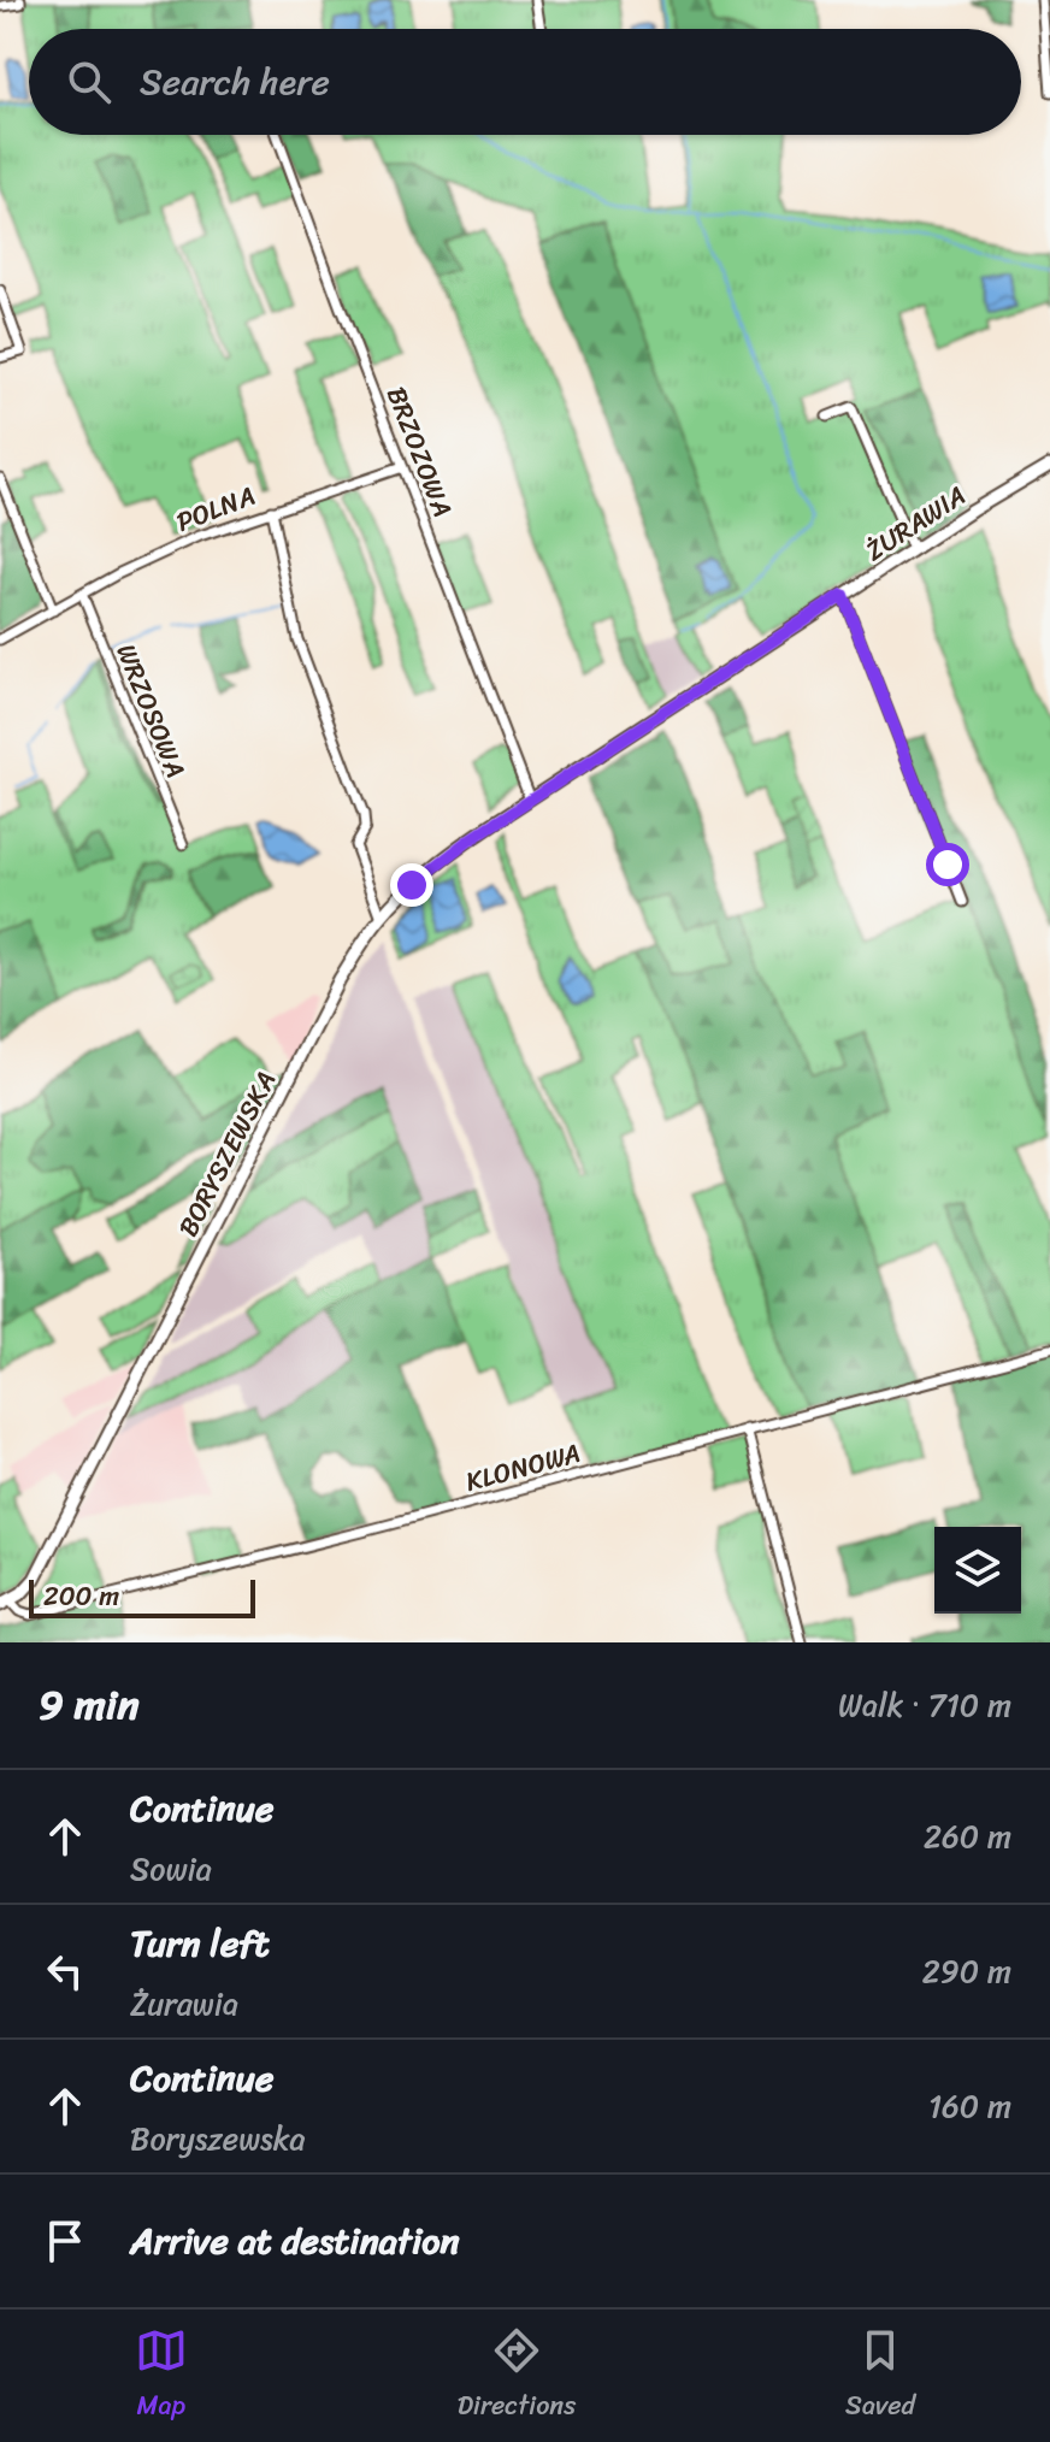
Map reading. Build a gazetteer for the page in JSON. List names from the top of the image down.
{
  "streets": {
    "main road": ["ŻURAWIA", "BORYSZEWSKA"],
    "street": [
      "BRZOZOWA",
      "POLNA",
      "WRZOSOWA",
      "KLONOWA"
    ]
  },
  "crossings": [
    ["BRZOZOWA", "POLNA"],
    ["BRZOZOWA", "BORYSZEWSKA"],
    ["POLNA", "WRZOSOWA"],
    ["ŻURAWIA", "BORYSZEWSKA"],
    ["BORYSZEWSKA", "KLONOWA"]
  ],
  "scale_bar": "200 m",
  "page": {
    "search": "Search here",
    "scale": "200 m",
    "heading": ["9 min", "Walk · 710 m"],
    "list": [
      ["Continue", "Sowia", "260 m"],
      ["Turn left", "Żurawia", "290 m"],
      ["Continue", "Boryszewska", "160 m"],
      "Arrive at destination"
    ],
    "nav": ["Map", "Directions", "Saved"]
  }
}
